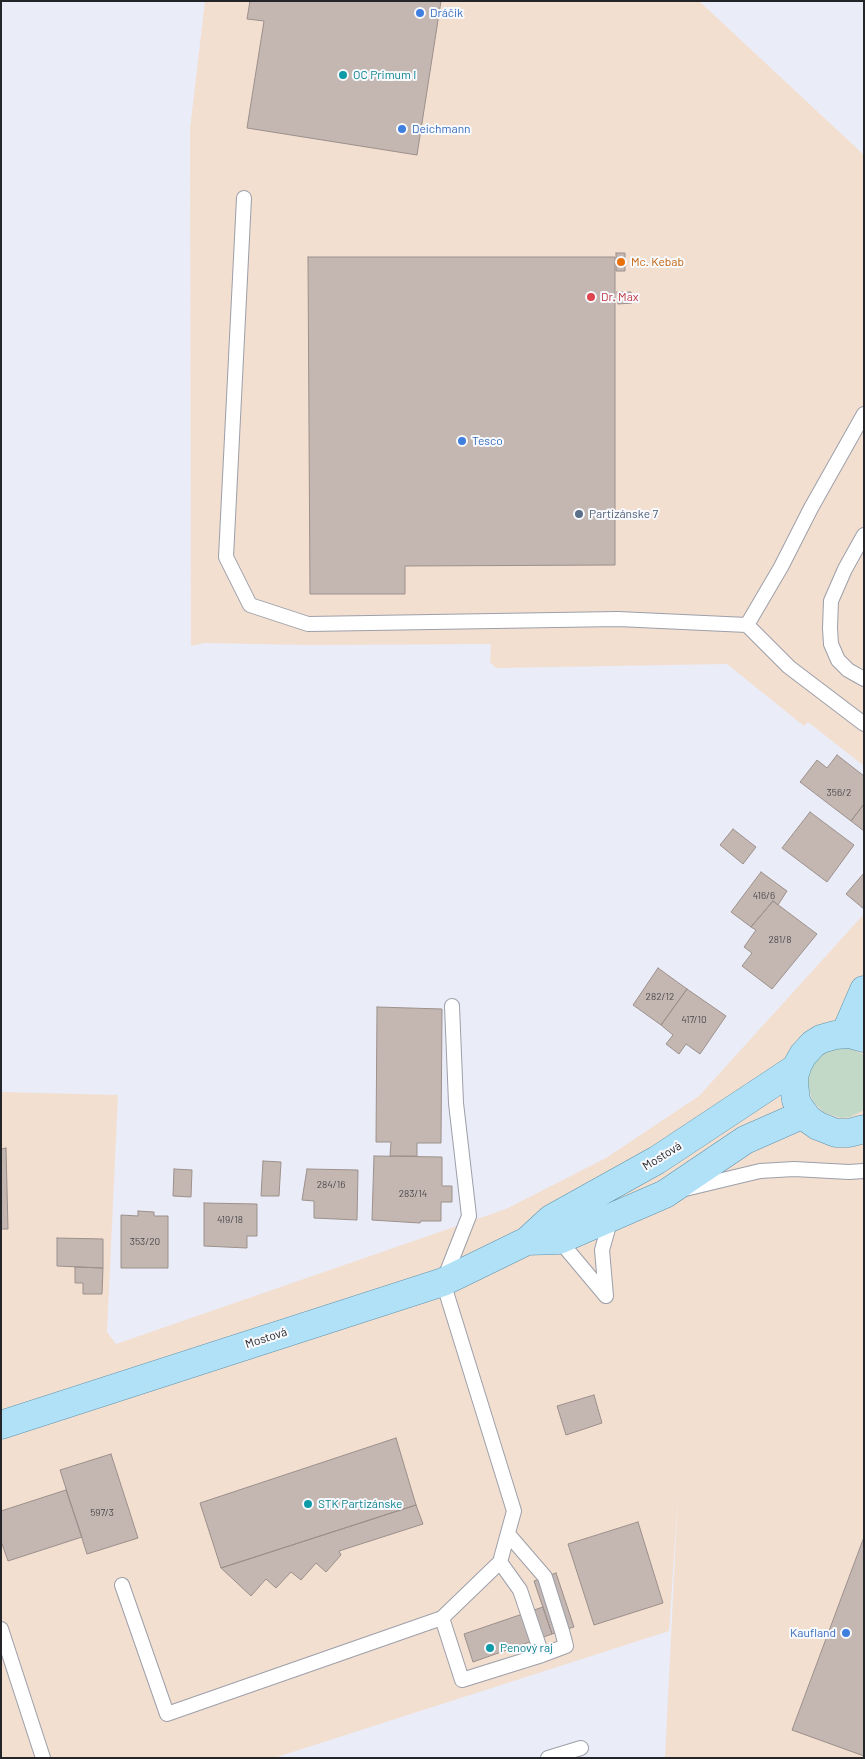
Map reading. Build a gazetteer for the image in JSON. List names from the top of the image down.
{
  "streets": {
    "main road": ["Mostová"]
  },
  "places": [
    "Dráčik",
    "OC Primum I",
    "Deichmann",
    "Mc. Kebab",
    "Dr. Max",
    "Tesco",
    "Partizánske 7",
    "STK Partizánske",
    "Kaufland",
    "Penový raj"
  ],
  "house_numbers": [
    "356/2",
    "416/6",
    "281/8",
    "282/12",
    "417/10",
    "284/16",
    "283/14",
    "419/18",
    "353/20",
    "597/3"
  ]
}
